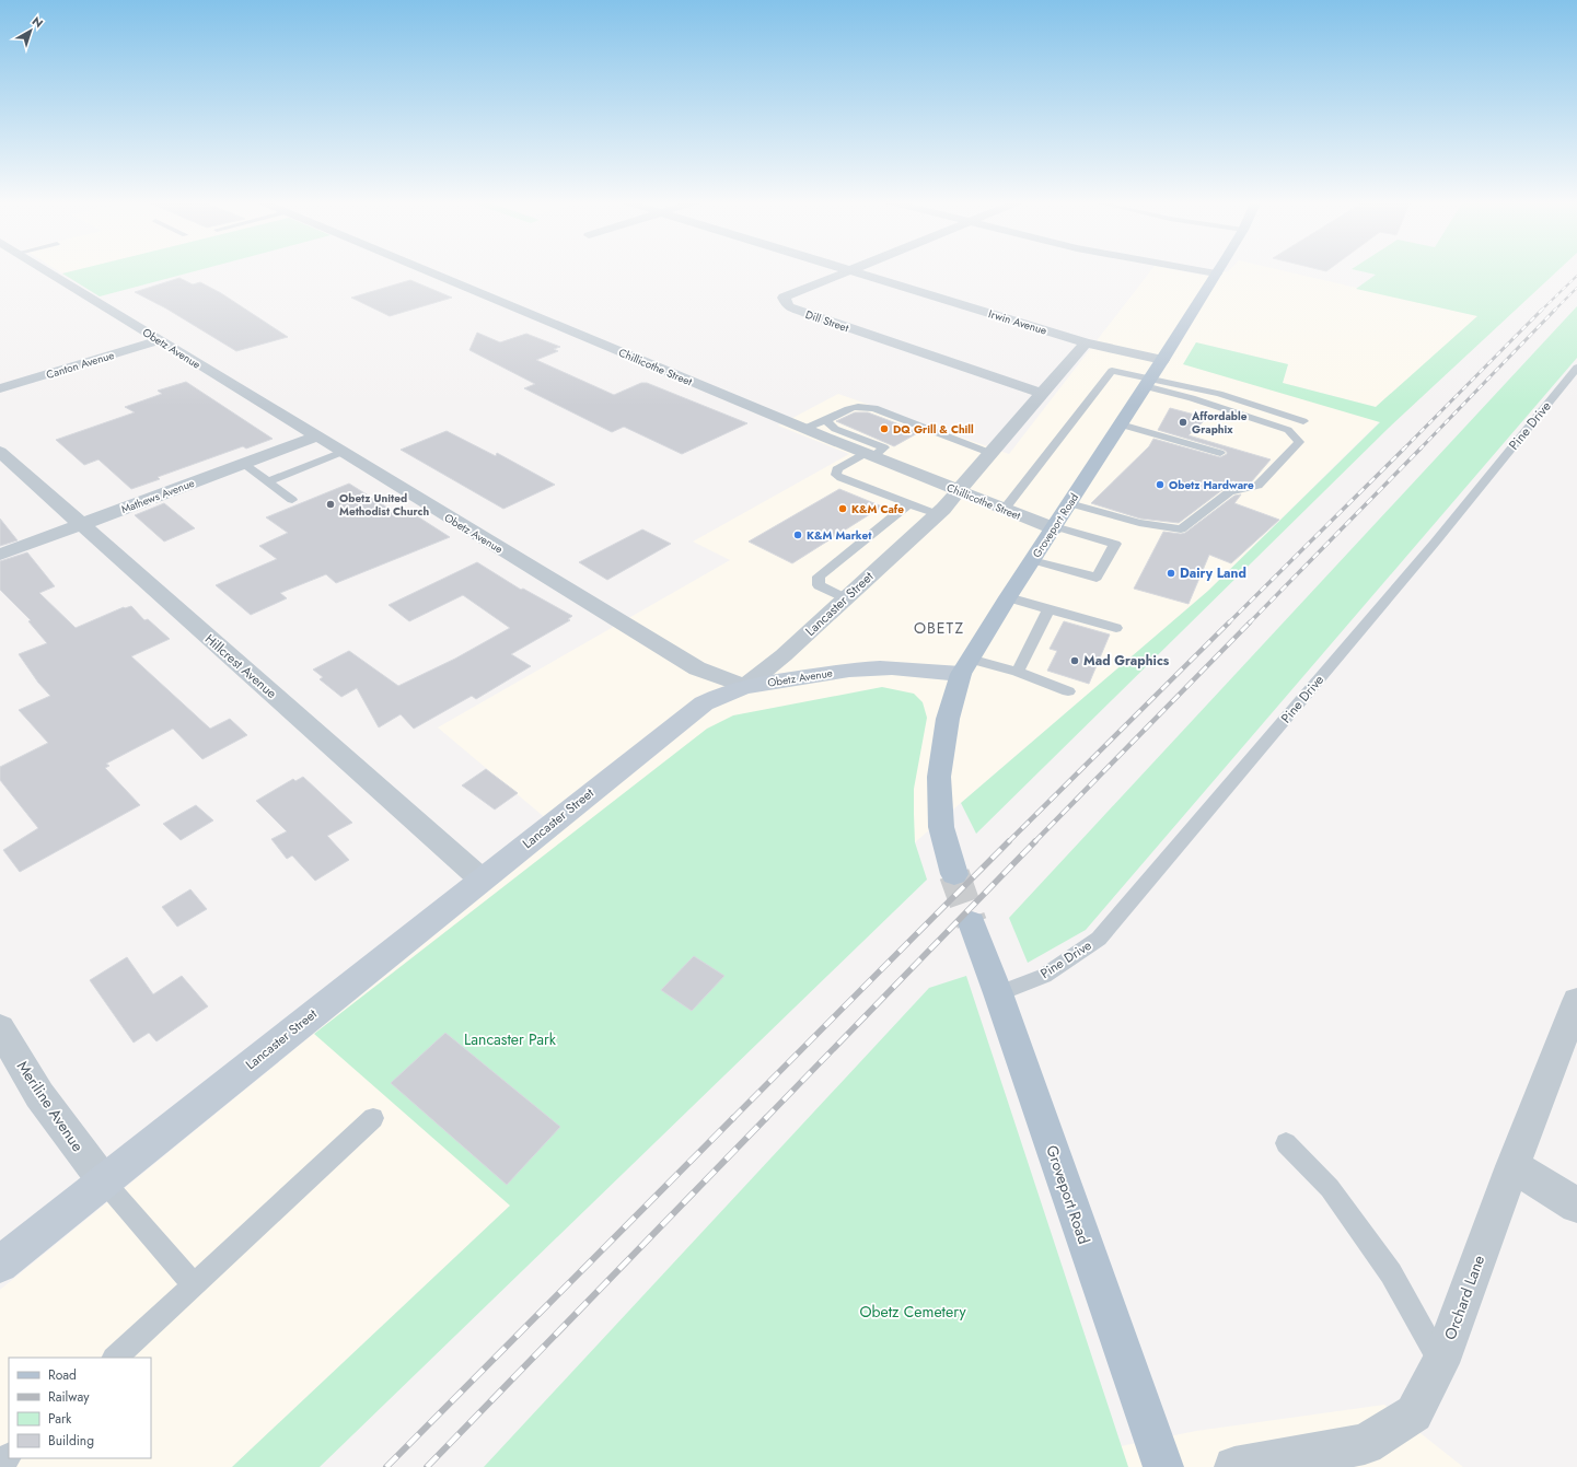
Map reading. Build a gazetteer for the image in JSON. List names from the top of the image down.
{
  "streets": {
    "main road": ["Groveport Road"],
    "street": [
      "Dill Street",
      "Irwin Avenue",
      "Obetz Avenue",
      "Canton Avenue",
      "Chillicothe Street",
      "Mathews Avenue",
      "Lancaster Street",
      "Hillcrest Avenue",
      "Meriline Avenue",
      "Orchard Lane"
    ],
    "lane": ["Pine Drive"]
  },
  "crossings": [
    ["Dill Street", "Irwin Avenue"],
    ["Dill Street", "Lancaster Street"],
    ["Irwin Avenue", "Groveport Road"],
    ["Irwin Avenue", "Lancaster Street"],
    ["Obetz Avenue", "Canton Avenue"],
    ["Obetz Avenue", "Mathews Avenue"],
    ["Obetz Avenue", "Groveport Road"],
    ["Obetz Avenue", "Lancaster Street"],
    ["Chillicothe Street", "Groveport Road"],
    ["Chillicothe Street", "Lancaster Street"],
    ["Pine Drive", "Groveport Road"],
    ["Mathews Avenue", "Hillcrest Avenue"],
    ["Lancaster Street", "Hillcrest Avenue"],
    ["Lancaster Street", "Meriline Avenue"]
  ],
  "districts": ["OBETZ"],
  "parks": ["Lancaster Park", "Obetz Cemetery"],
  "places": [
    "Affordable Graphix",
    "DQ Grill & Chill",
    "Obetz Hardware",
    "Obetz United Methodist Church",
    "K&M Cafe",
    "K&M Market",
    "Dairy Land",
    "Mad Graphics"
  ],
  "legend": [
    "Road",
    "Railway",
    "Park",
    "Building"
  ],
  "north": "top right"
}
